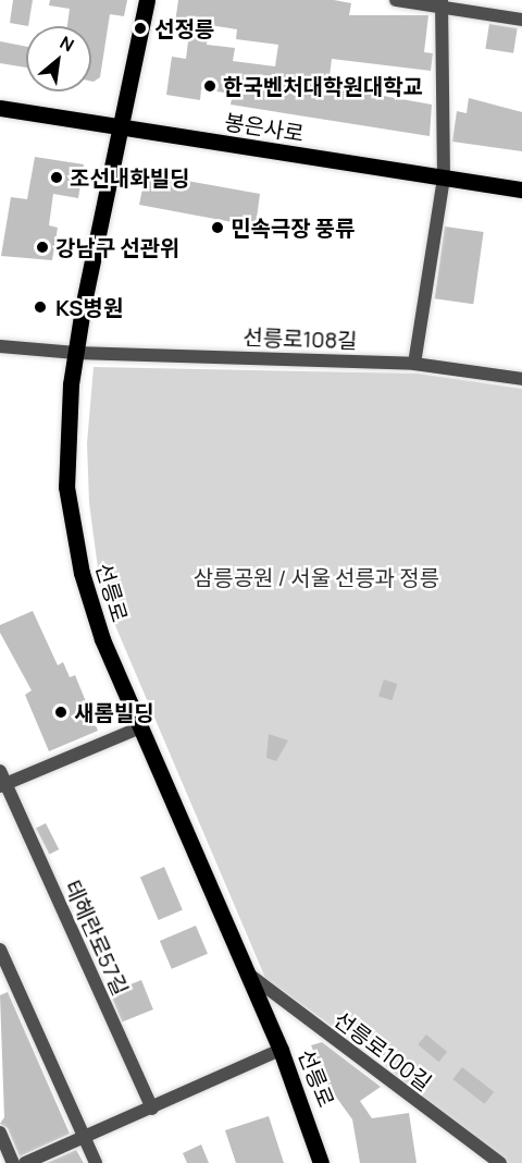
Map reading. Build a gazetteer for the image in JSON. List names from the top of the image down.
{
  "streets": {
    "main road": ["봉은사로", "선릉로"],
    "street": ["선릉로108길", "테헤란로57길", "선릉로100길"]
  },
  "crossings": [
    ["봉은사로", "선릉로"],
    ["선릉로108길", "선릉로"],
    ["선릉로", "선릉로100길"]
  ],
  "parks": ["삼릉공원 / 서울 선릉과 정릉"],
  "places": [
    "선정릉",
    "한국벤처대학원대학교",
    "조선내화빌딩",
    "민속극장 풍류",
    "강남구 선관위",
    "KS병원",
    "새롬빌딩"
  ],
  "north": "top right"
}
